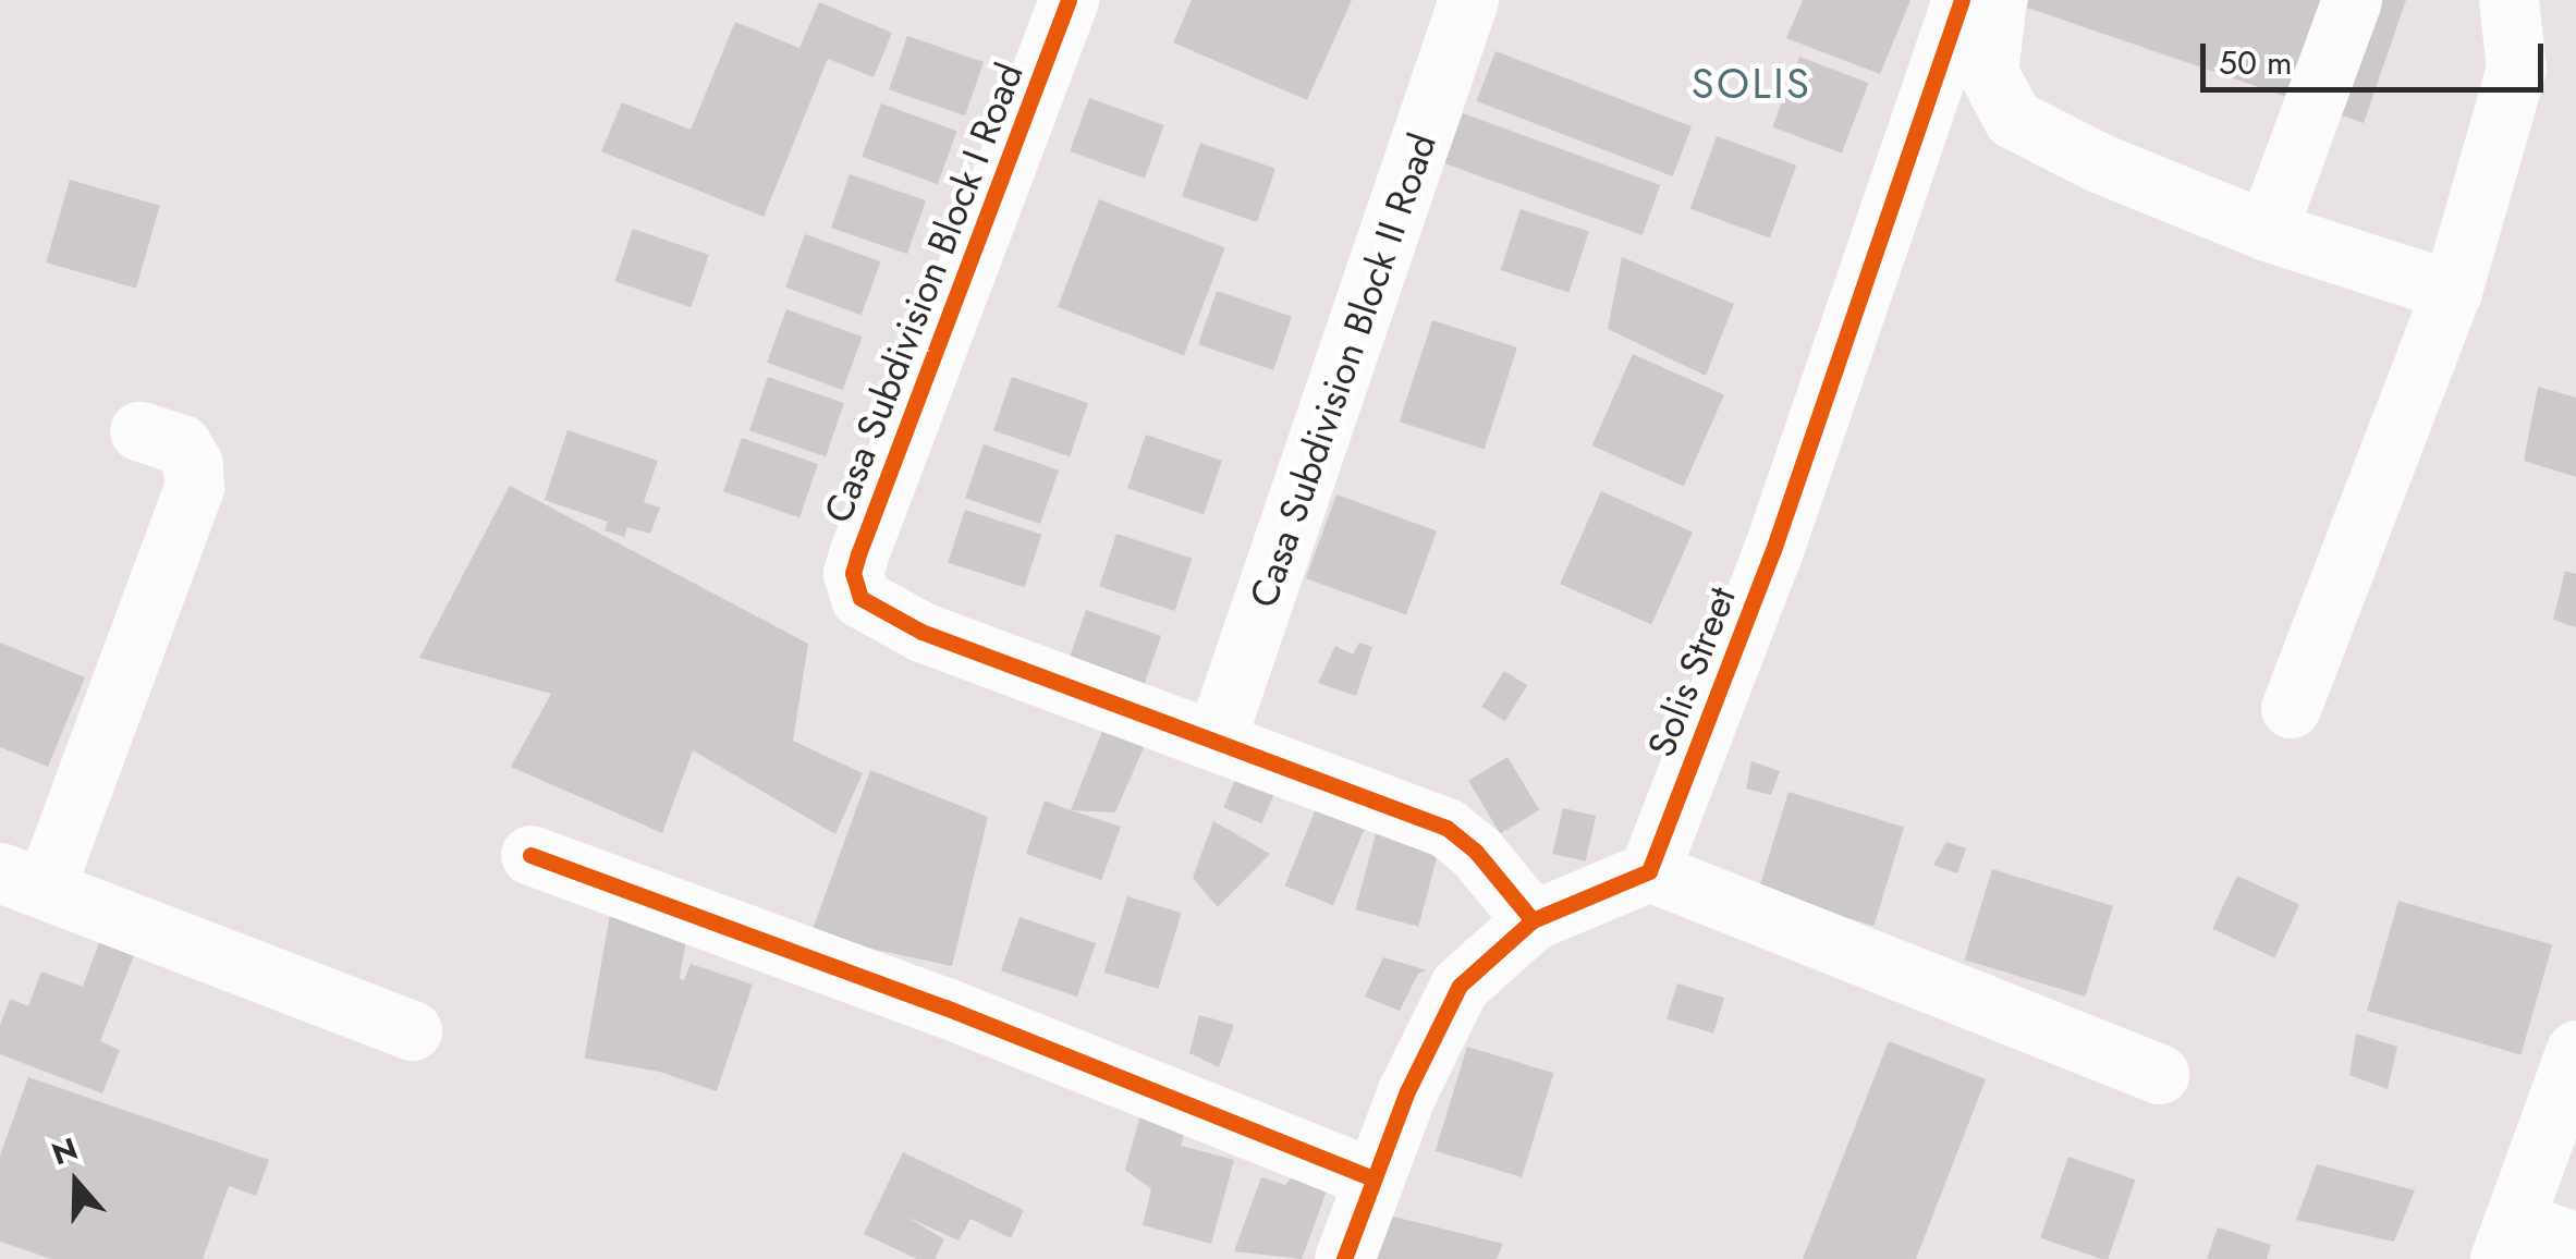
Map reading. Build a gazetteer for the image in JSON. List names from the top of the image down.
{
  "streets": {
    "street": ["Casa Subdivision Block I Road", "Casa Subdivision Block II Road", "Solis Street"]
  },
  "crossings": [
    ["Casa Subdivision Block I Road", "Casa Subdivision Block II Road"]
  ],
  "districts": ["SOLIS"],
  "scale_bar": "50 m",
  "north": "top"
}
